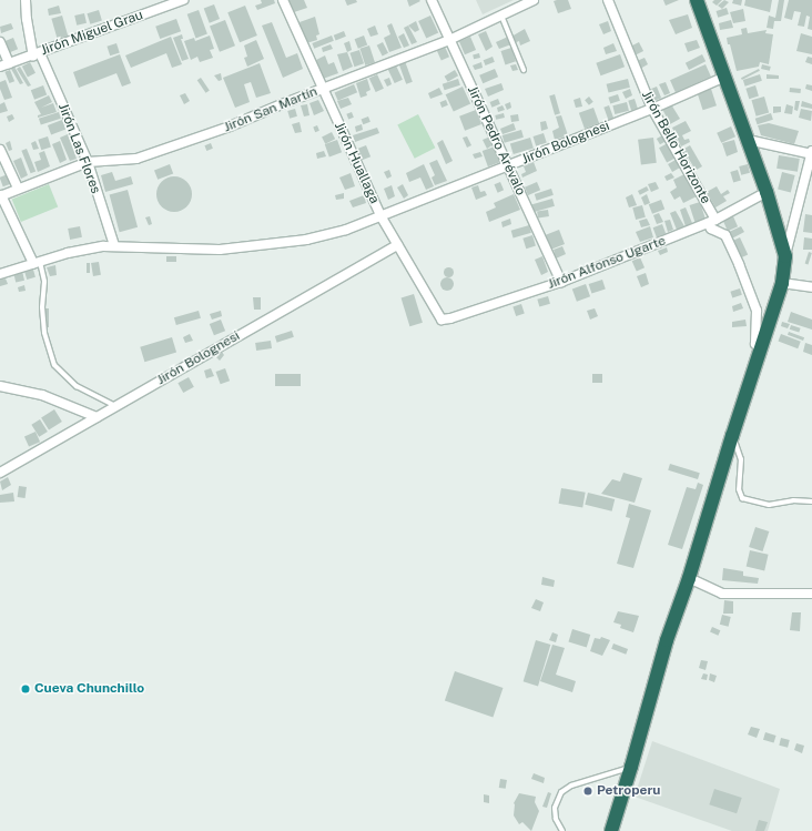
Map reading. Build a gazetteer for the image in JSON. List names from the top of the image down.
{
  "streets": {
    "street": [
      "Jirón Miguel Grau",
      "Jirón San Martín",
      "Jirón Pedro Arévalo",
      "Jirón Bolognesi",
      "Jirón Bello Horizonte",
      "Jirón Las Flores",
      "Jirón Huallaga",
      "Jirón Alfonso Ugarte"
    ]
  },
  "crossings": [
    ["Jirón Miguel Grau", "Jirón Las Flores"],
    ["Jirón San Martín", "Jirón Pedro Arévalo"],
    ["Jirón San Martín", "Jirón Las Flores"],
    ["Jirón San Martín", "Jirón Huallaga"],
    ["Jirón Pedro Arévalo", "Jirón Bolognesi"],
    ["Jirón Pedro Arévalo", "Jirón Alfonso Ugarte"],
    ["Jirón Bolognesi", "Jirón Bello Horizonte"],
    ["Jirón Bolognesi", "Jirón Las Flores"],
    ["Jirón Bolognesi", "Jirón Huallaga"],
    ["Jirón Bello Horizonte", "Jirón Alfonso Ugarte"],
    ["Jirón Huallaga", "Jirón Alfonso Ugarte"]
  ],
  "places": ["Cueva Chunchillo", "Petroperu"]
}
